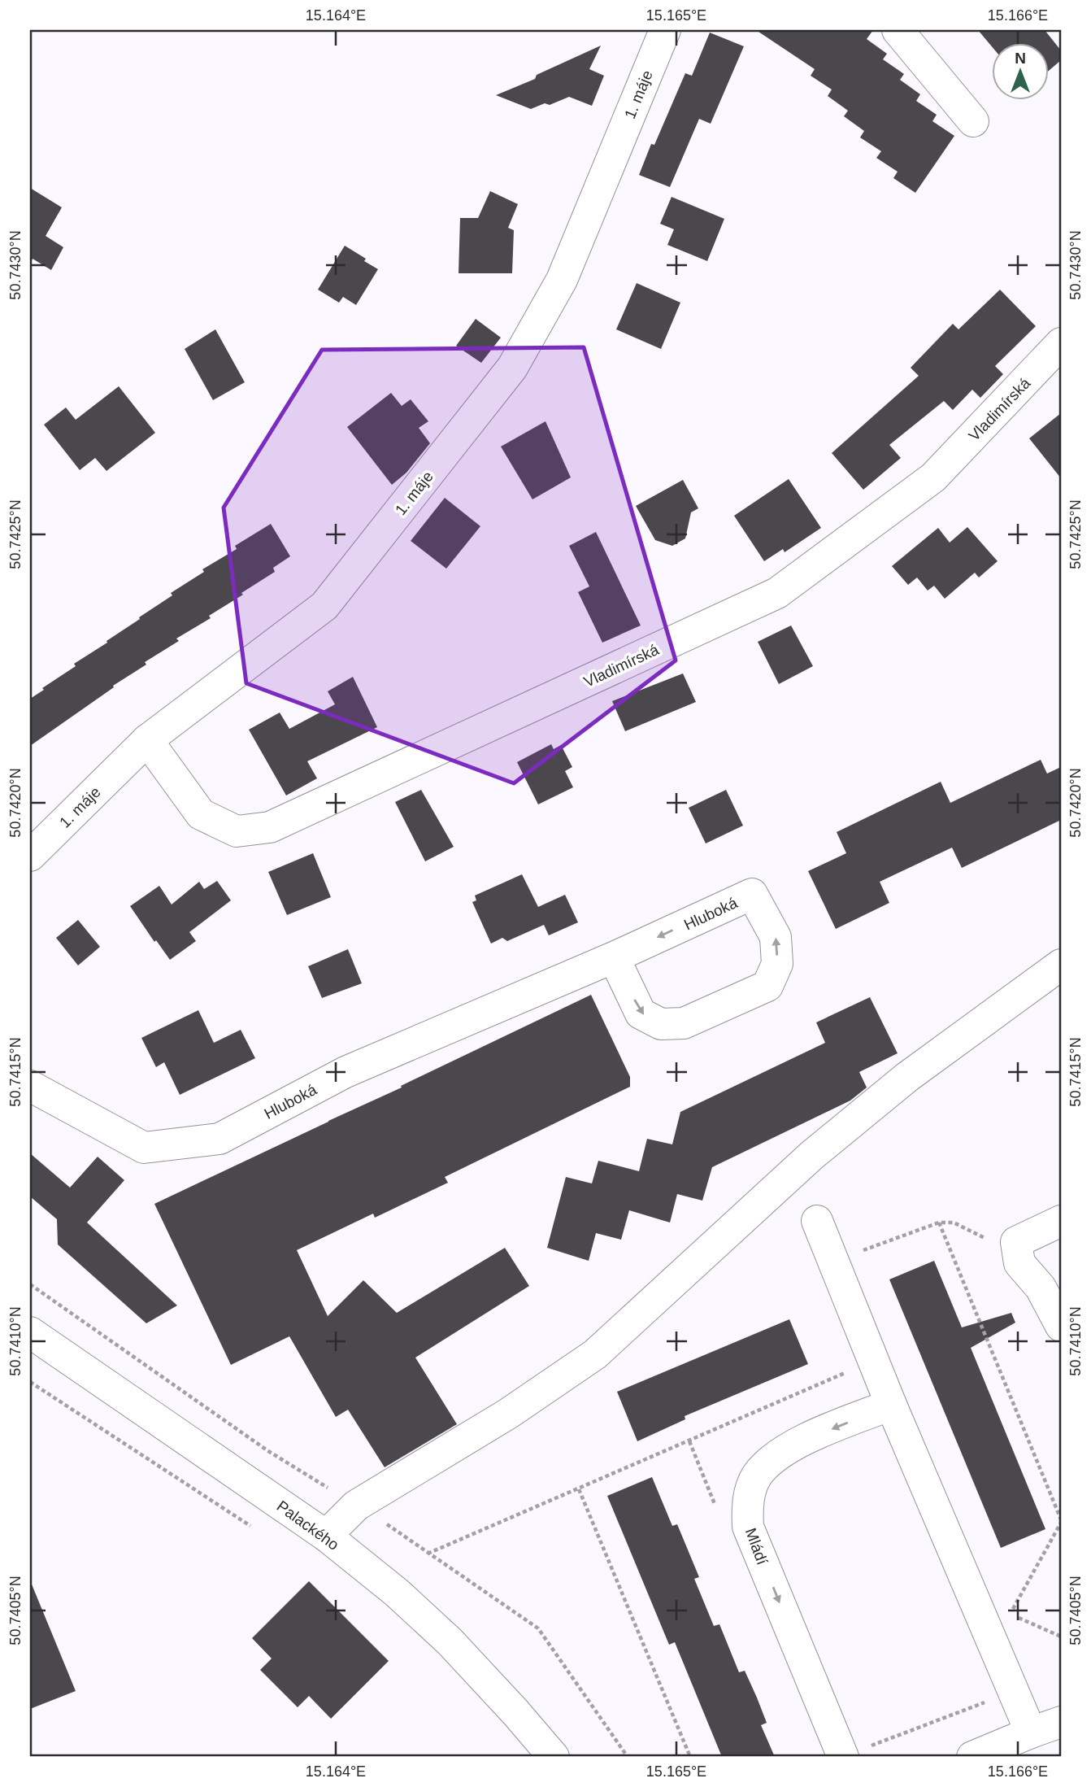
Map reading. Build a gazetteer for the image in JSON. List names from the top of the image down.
{
  "streets": {
    "street": [
      "1. máje",
      "Vladimírská",
      "Hluboká",
      "Palackého",
      "Mládí"
    ]
  },
  "crossings": [
    ["1. máje", "Vladimírská"]
  ],
  "north": "top",
  "coordinates": [
    "15.164°E",
    "15.165°E",
    "15.166°E",
    "50.7430°N",
    "50.7425°N",
    "50.7420°N",
    "50.7415°N",
    "50.7410°N",
    "50.7405°N"
  ]
}
